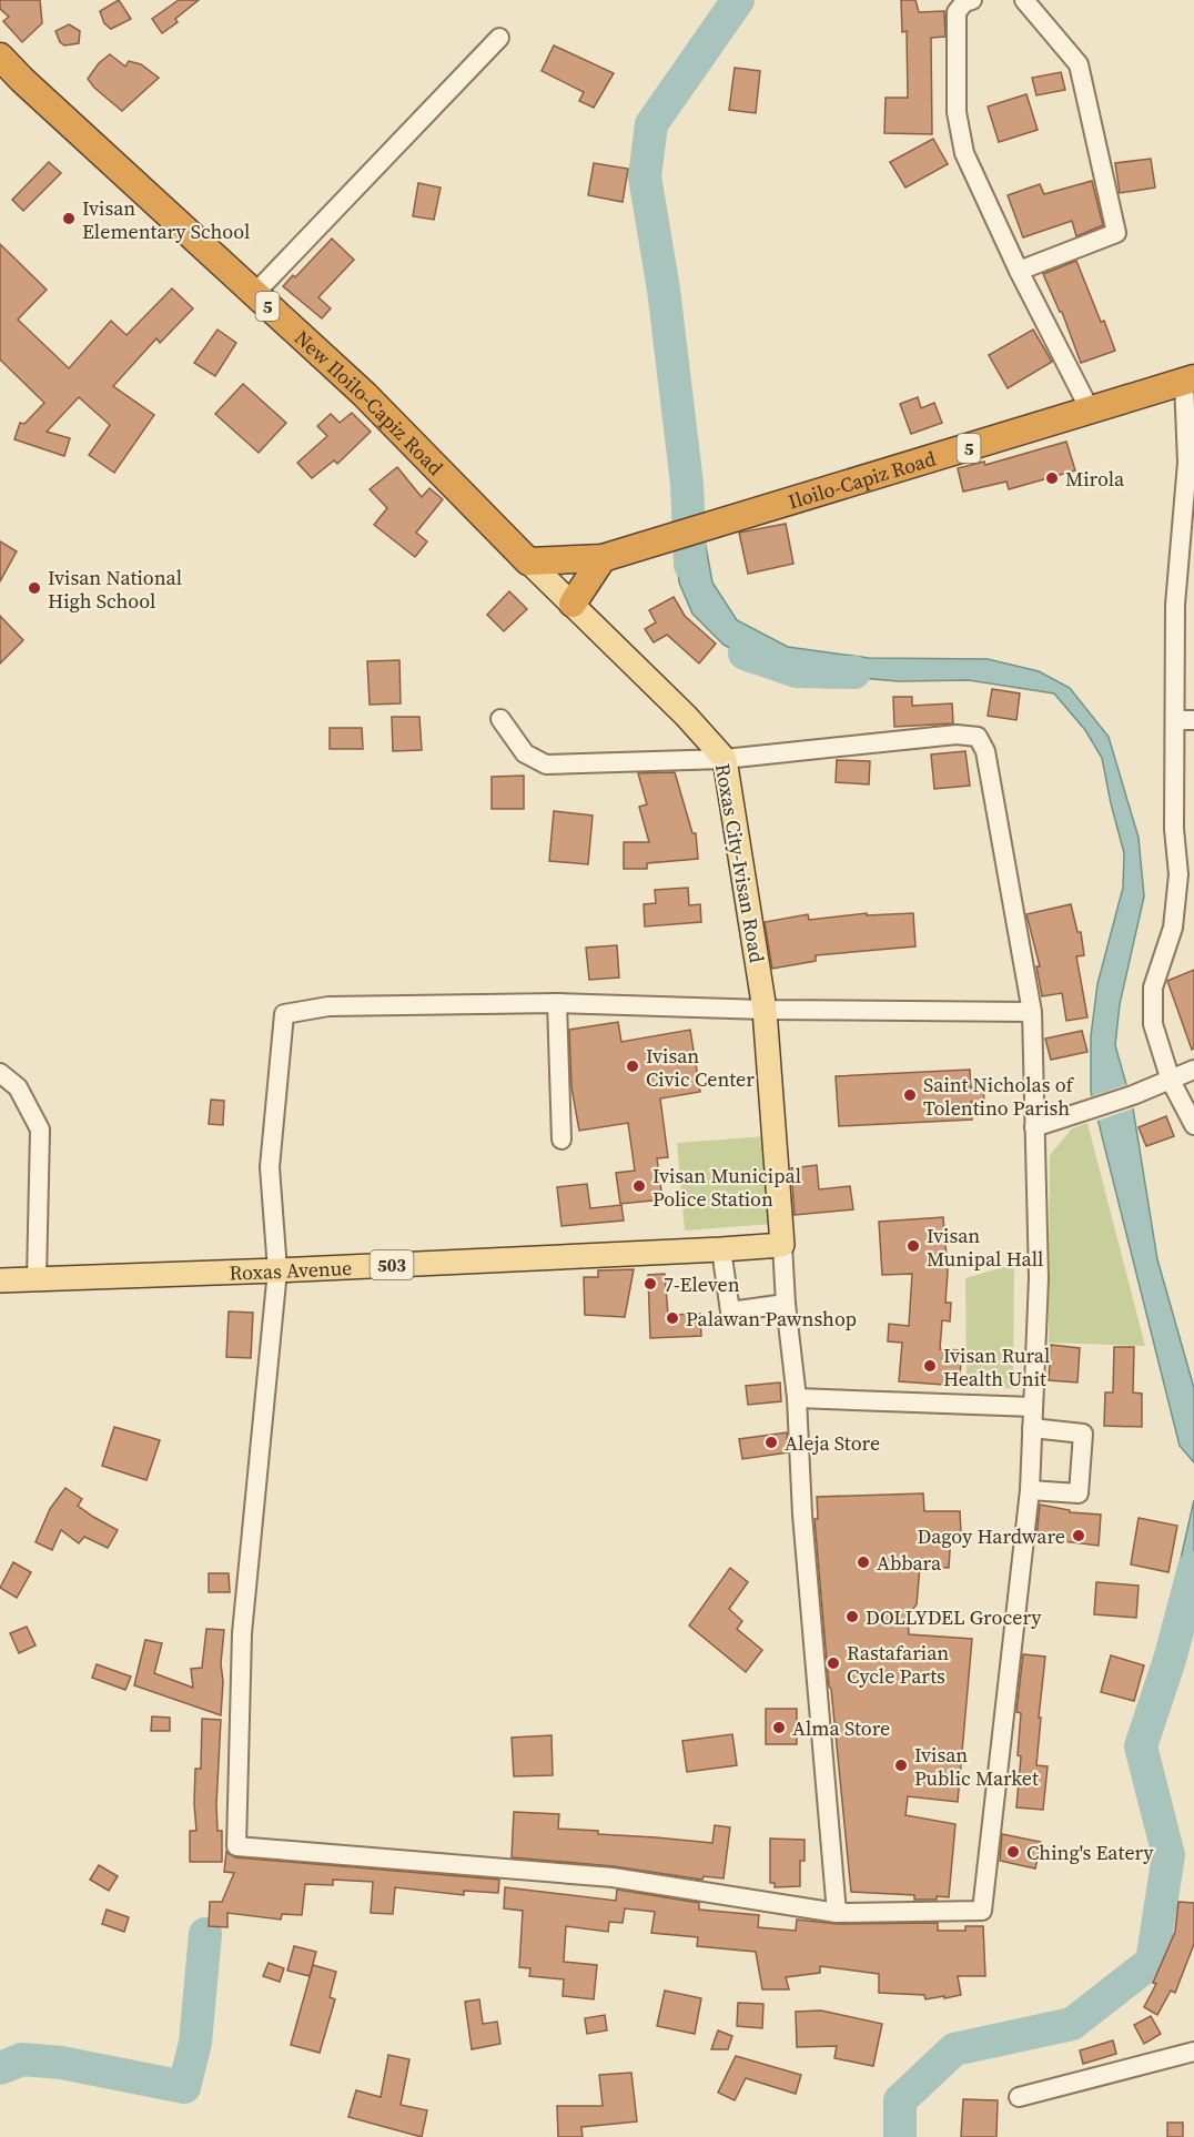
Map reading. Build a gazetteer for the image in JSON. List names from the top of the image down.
{
  "streets": {
    "highway": ["5", "New Iloilo-Capiz Road", "Iloilo-Capiz Road"],
    "main road": ["Roxas City-Ivisan Road", "503", "Roxas Avenue"]
  },
  "crossings": [
    ["New Iloilo-Capiz Road", "Iloilo-Capiz Road"],
    ["New Iloilo-Capiz Road", "Roxas City-Ivisan Road"],
    ["Iloilo-Capiz Road", "Roxas City-Ivisan Road"],
    ["Roxas City-Ivisan Road", "Roxas Avenue"]
  ],
  "places": [
    "Ivisan Elementary School",
    "Mirola",
    "Ivisan National High School",
    "Ivisan Civic Center",
    "Saint Nicholas of Tolentino Parish",
    "Ivisan Municipal Police Station",
    "Ivisan Munipal Hall",
    "7-Eleven",
    "Palawan Pawnshop",
    "Ivisan Rural Health Unit",
    "Aleja Store",
    "Dagoy Hardware",
    "Abbara",
    "DOLLYDEL Grocery",
    "Rastafarian Cycle Parts",
    "Alma Store",
    "Ivisan Public Market",
    "Ching's Eatery"
  ]
}
